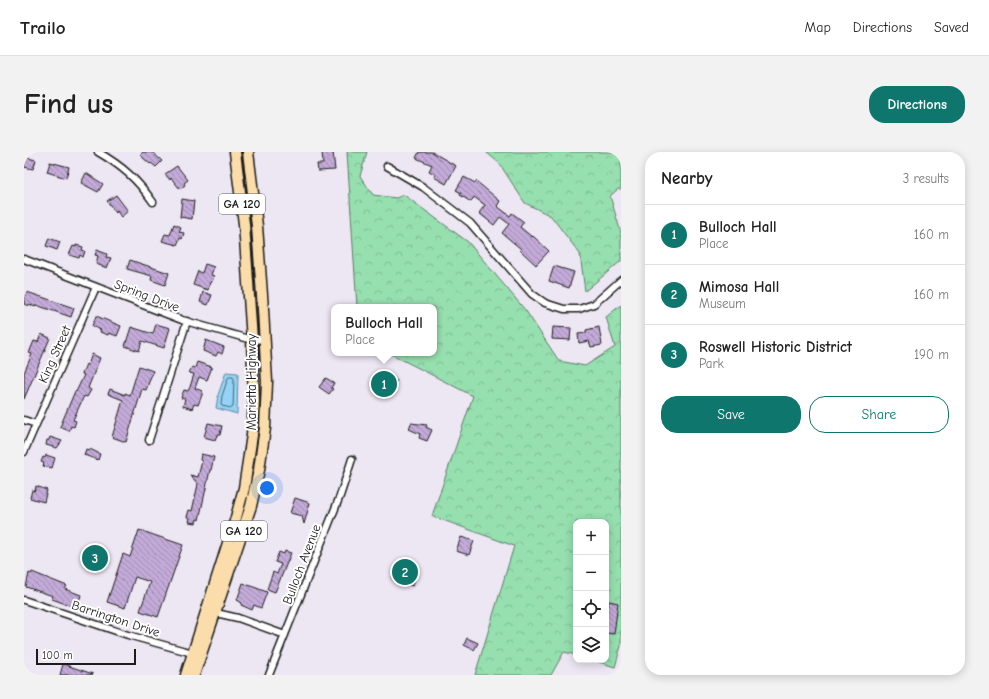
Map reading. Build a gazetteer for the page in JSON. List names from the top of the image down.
{
  "streets": {
    "highway": ["GA 120", "Marietta Highway"],
    "street": [
      "Spring Drive",
      "King Street",
      "Bulloch Avenue",
      "Barrington Drive"
    ]
  },
  "crossings": [
    ["Spring Drive", "King Street"],
    ["Spring Drive", "Marietta Highway"],
    ["Marietta Highway", "Barrington Drive"]
  ],
  "scale_bar": "100 m",
  "page": {
    "header": "Trailo",
    "nav": ["Map", "Directions", "Saved"],
    "buttons": [
      "Directions",
      ["Save", "Share"]
    ],
    "title": "Find us",
    "heading": ["Nearby", "3 results"],
    "list": [
      {
        "mark": "1",
        "name": "Bulloch Hall",
        "note": "Place",
        "value": "160 m"
      },
      {
        "mark": "2",
        "name": "Mimosa Hall",
        "note": "Museum",
        "value": "160 m"
      },
      {
        "mark": "3",
        "name": "Roswell Historic District",
        "note": "Park",
        "value": "190 m"
      }
    ],
    "popup": ["Bulloch Hall", "Place"],
    "pins": ["1", "3", "2"],
    "map_buttons": ["+", "−"],
    "scale": "100 m"
  }
}
